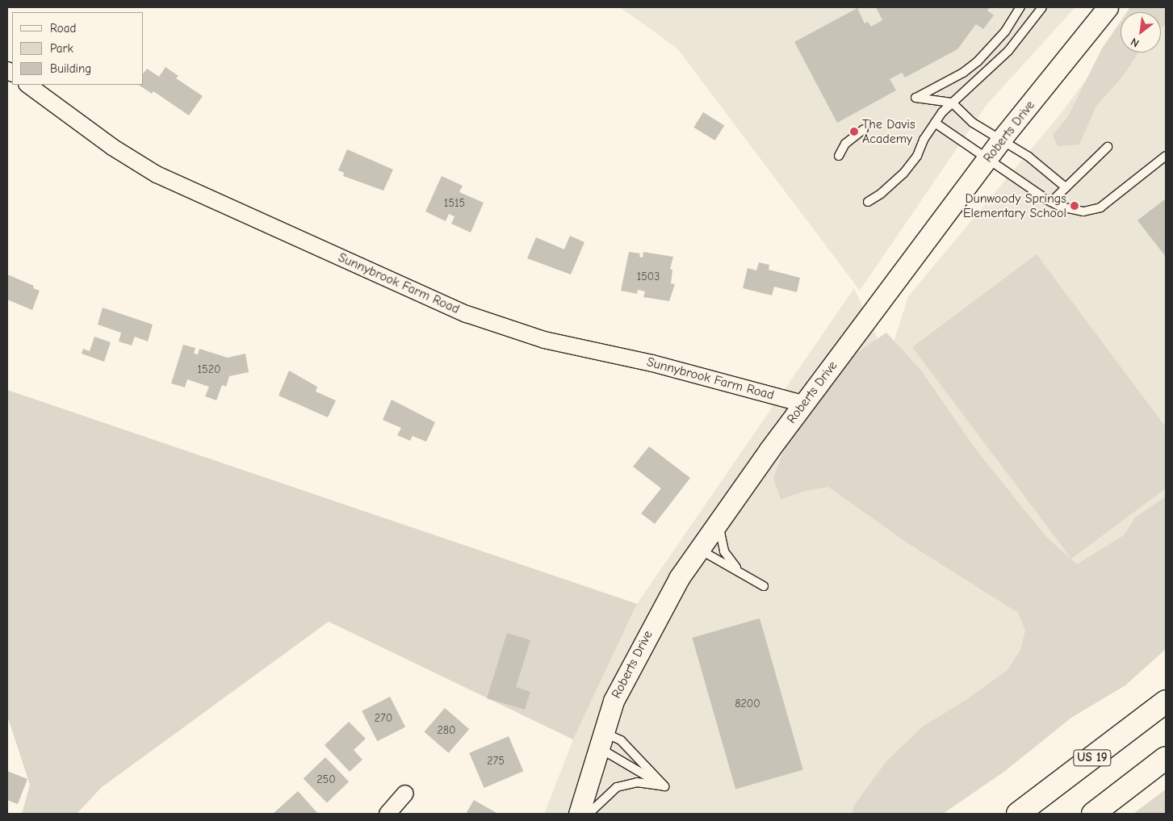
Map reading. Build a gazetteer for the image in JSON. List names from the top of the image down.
{
  "streets": {
    "highway": ["US 19"],
    "street": ["Roberts Drive", "Sunnybrook Farm Road"]
  },
  "crossings": [
    ["Roberts Drive", "Sunnybrook Farm Road"]
  ],
  "places": ["The Davis Academy", "Dunwoody Springs Elementary School"],
  "house_numbers": [
    "1515",
    "1503",
    "1520",
    "8200",
    "270",
    "280",
    "275",
    "250"
  ],
  "legend": ["Road", "Park", "Building"],
  "north": "bottom left"
}
